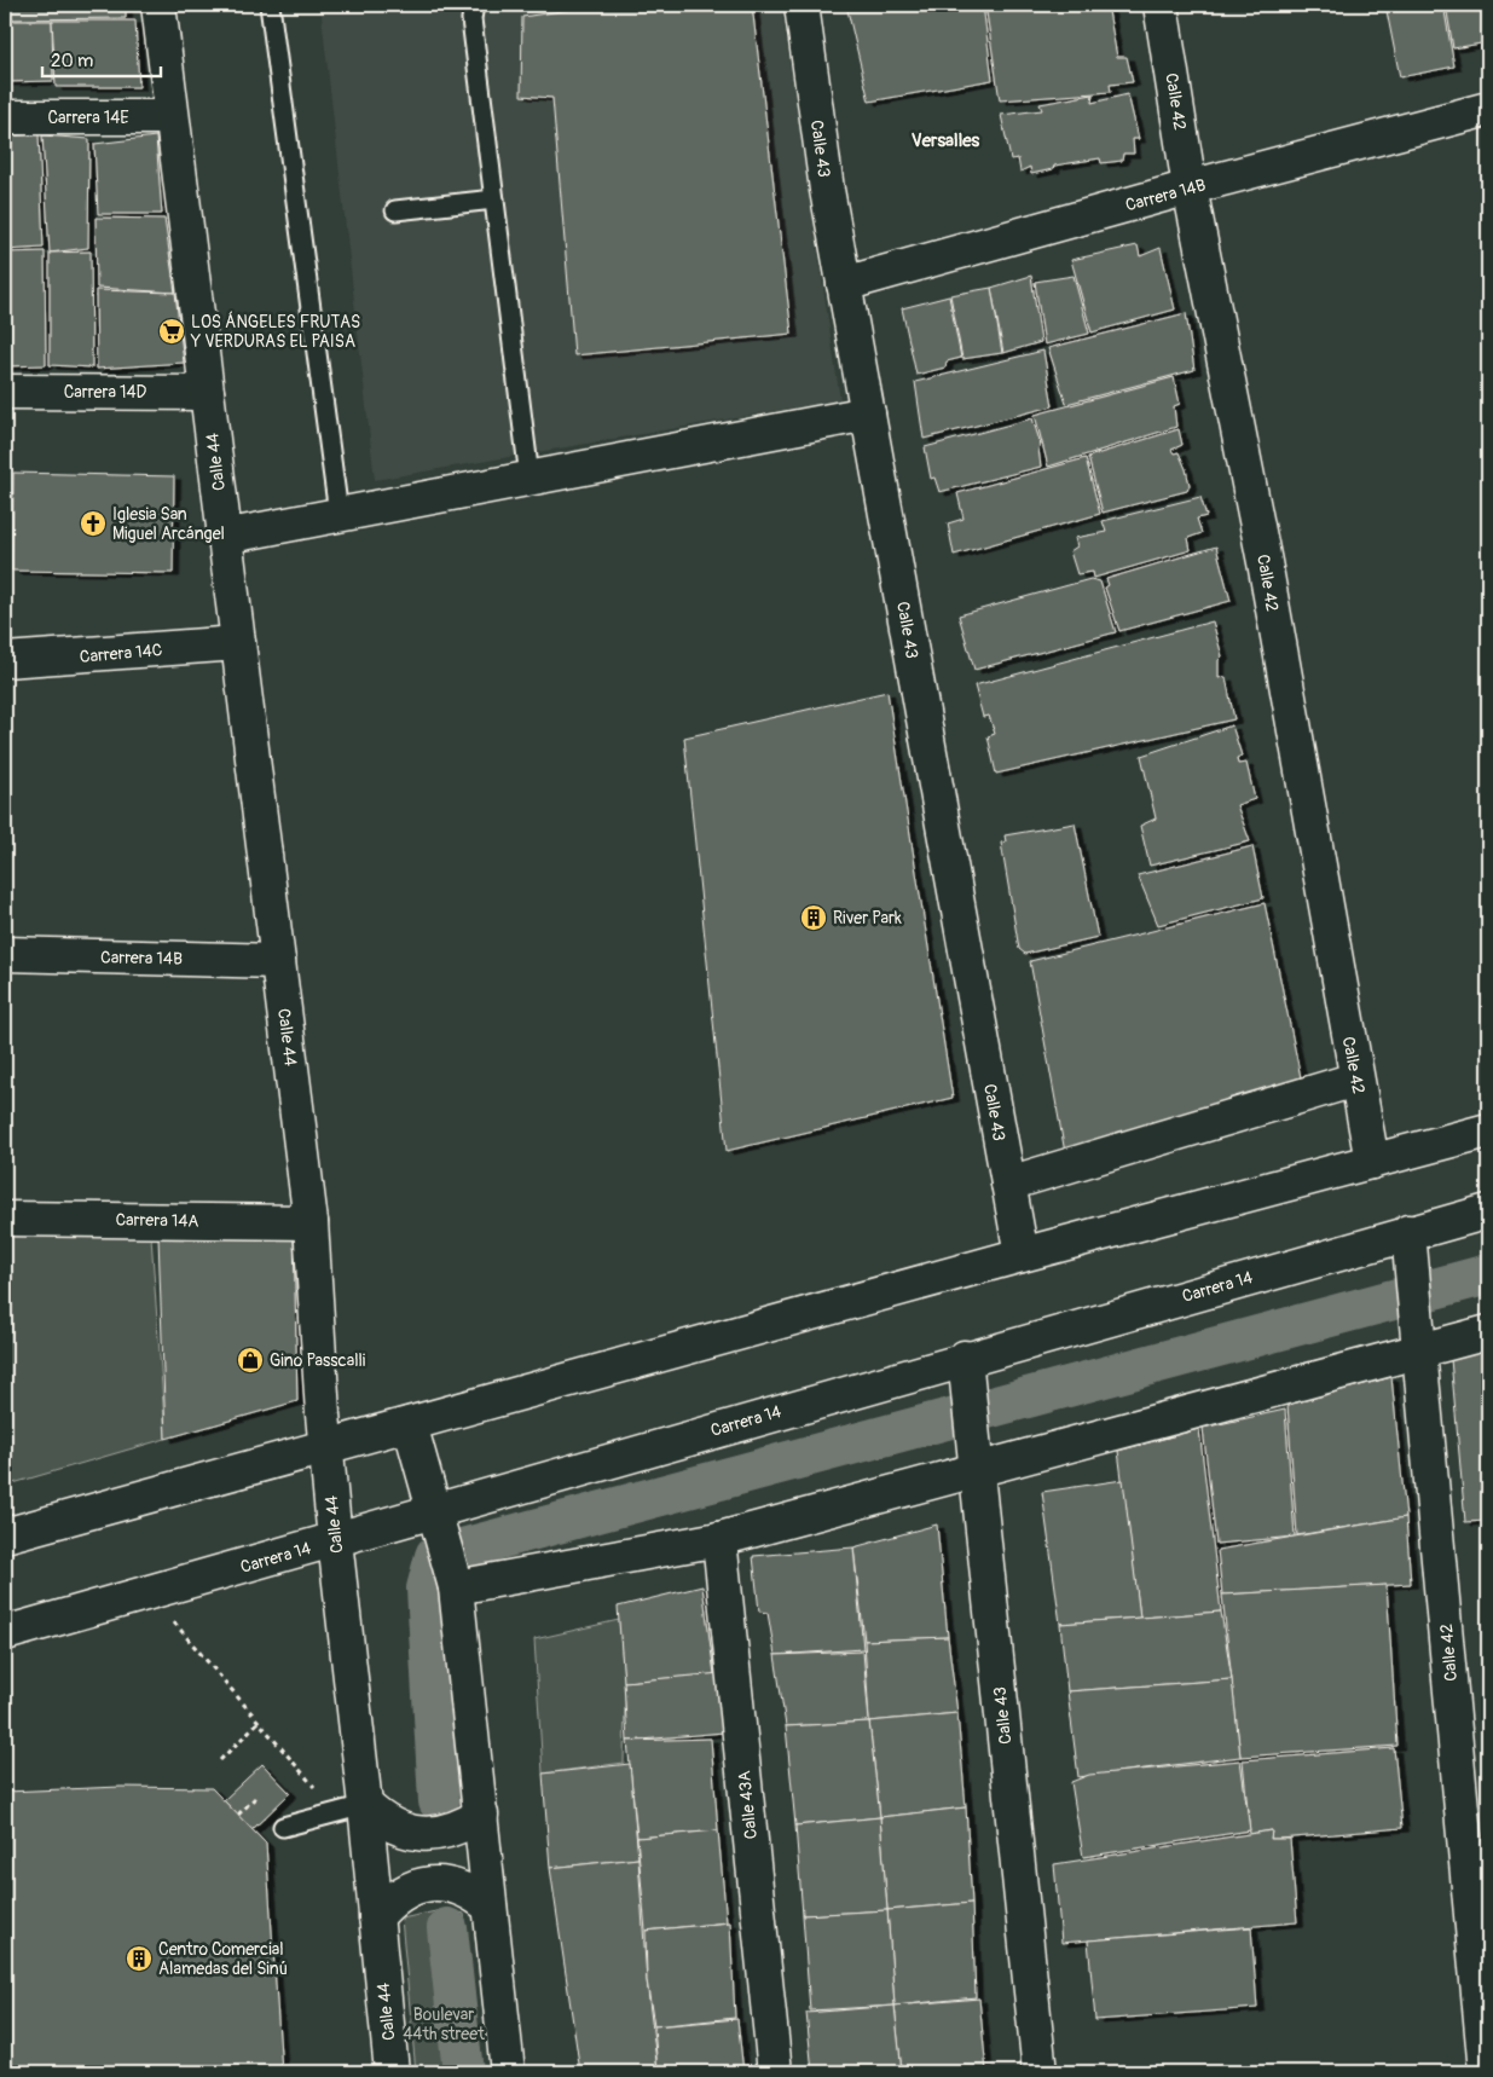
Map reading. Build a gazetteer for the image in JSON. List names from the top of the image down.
{
  "streets": {
    "street": [
      "Calle 42",
      "Carrera 14E",
      "Calle 43",
      "Carrera 14B",
      "Carrera 14D",
      "Calle 44",
      "Carrera 14C",
      "Carrera 14A",
      "Carrera 14",
      "Calle 43A"
    ]
  },
  "crossings": [
    ["Calle 42", "Carrera 14B"],
    ["Calle 42", "Carrera 14"],
    ["Carrera 14E", "Calle 44"],
    ["Calle 43", "Carrera 14B"],
    ["Calle 43", "Carrera 14"],
    ["Carrera 14B", "Calle 44"],
    ["Carrera 14D", "Calle 44"],
    ["Calle 44", "Carrera 14C"],
    ["Calle 44", "Carrera 14A"],
    ["Calle 44", "Carrera 14"]
  ],
  "districts": ["Versalles"],
  "parks": ["Boulevar 44th street"],
  "places": {
    "supermarket": ["LOS ÁNGELES FRUTAS Y VERDURAS EL PAISA"],
    "church": ["Iglesia San Miguel Arcángel"],
    "building": ["River Park", "Centro Comercial Alamedas del Sinú"],
    "shop": ["Gino Passcalli"]
  },
  "scale_bar": "20 m"
}
